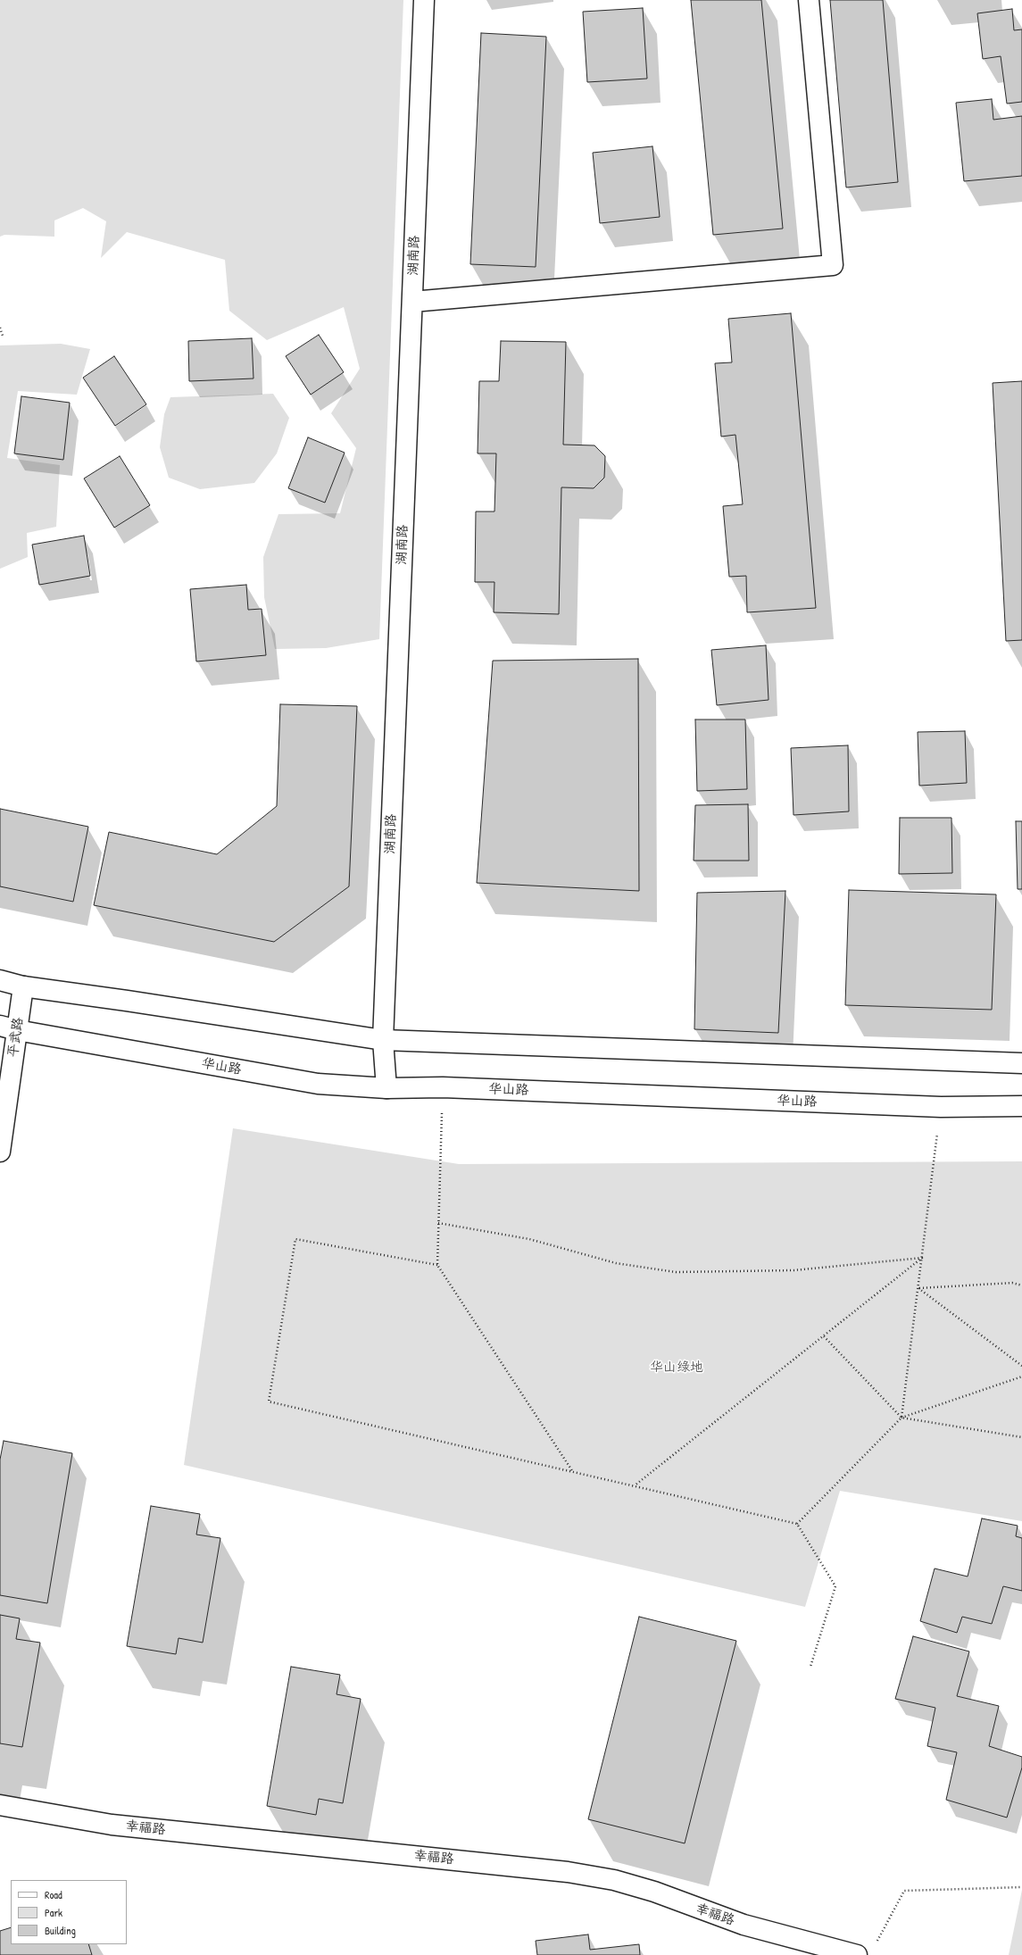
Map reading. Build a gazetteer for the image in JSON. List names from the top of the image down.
{
  "streets": {
    "street": [
      "湖南路",
      "平武路",
      "华山路",
      "幸福路"
    ]
  },
  "crossings": [
    ["湖南路", "华山路"],
    ["平武路", "华山路"]
  ],
  "parks": ["华山绿地"],
  "legend": ["Road", "Park", "Building"]
}
